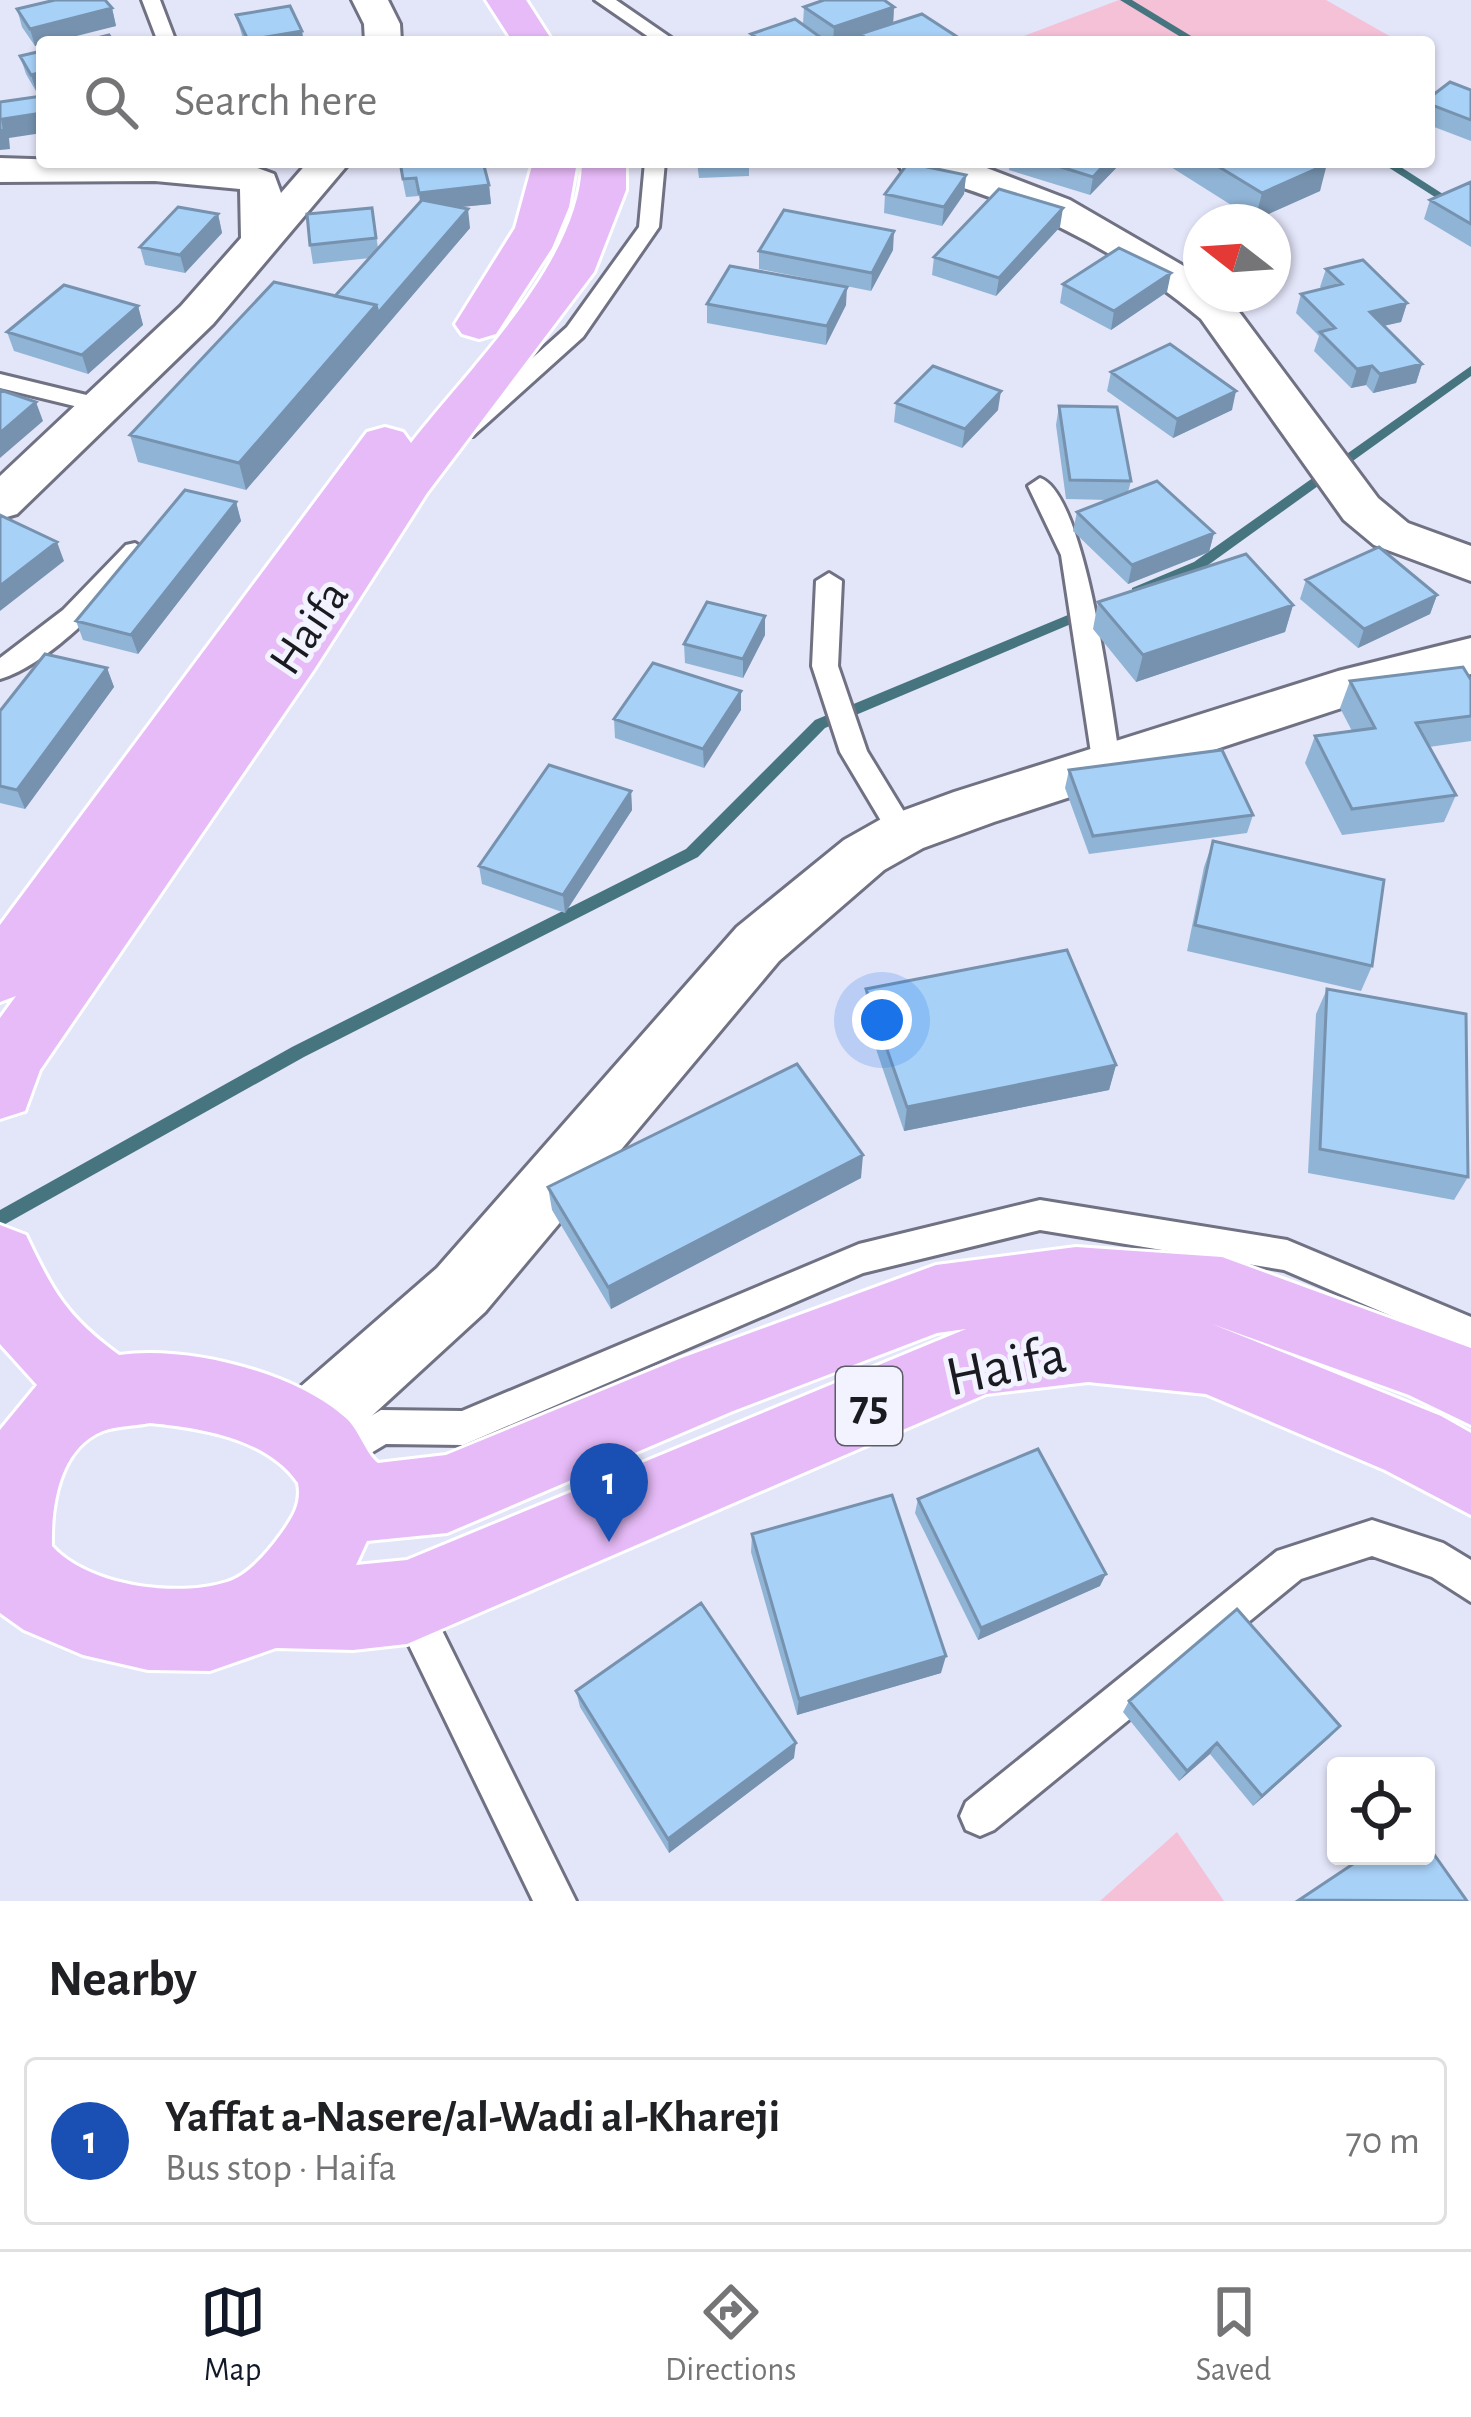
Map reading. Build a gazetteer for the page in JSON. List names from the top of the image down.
{
  "streets": {
    "highway": ["Haifa", "75"]
  },
  "crossings": [
    ["Haifa", "75"]
  ],
  "north": "left",
  "page": {
    "search": "Search here",
    "pins": "1",
    "heading": "Nearby",
    "list": [
      {
        "mark": "1",
        "name": "Yaffat a-Nasere/al-Wadi al-Khareji",
        "note": "Bus stop · Haifa",
        "value": "70 m"
      }
    ],
    "nav": ["Map", "Directions", "Saved"]
  }
}
